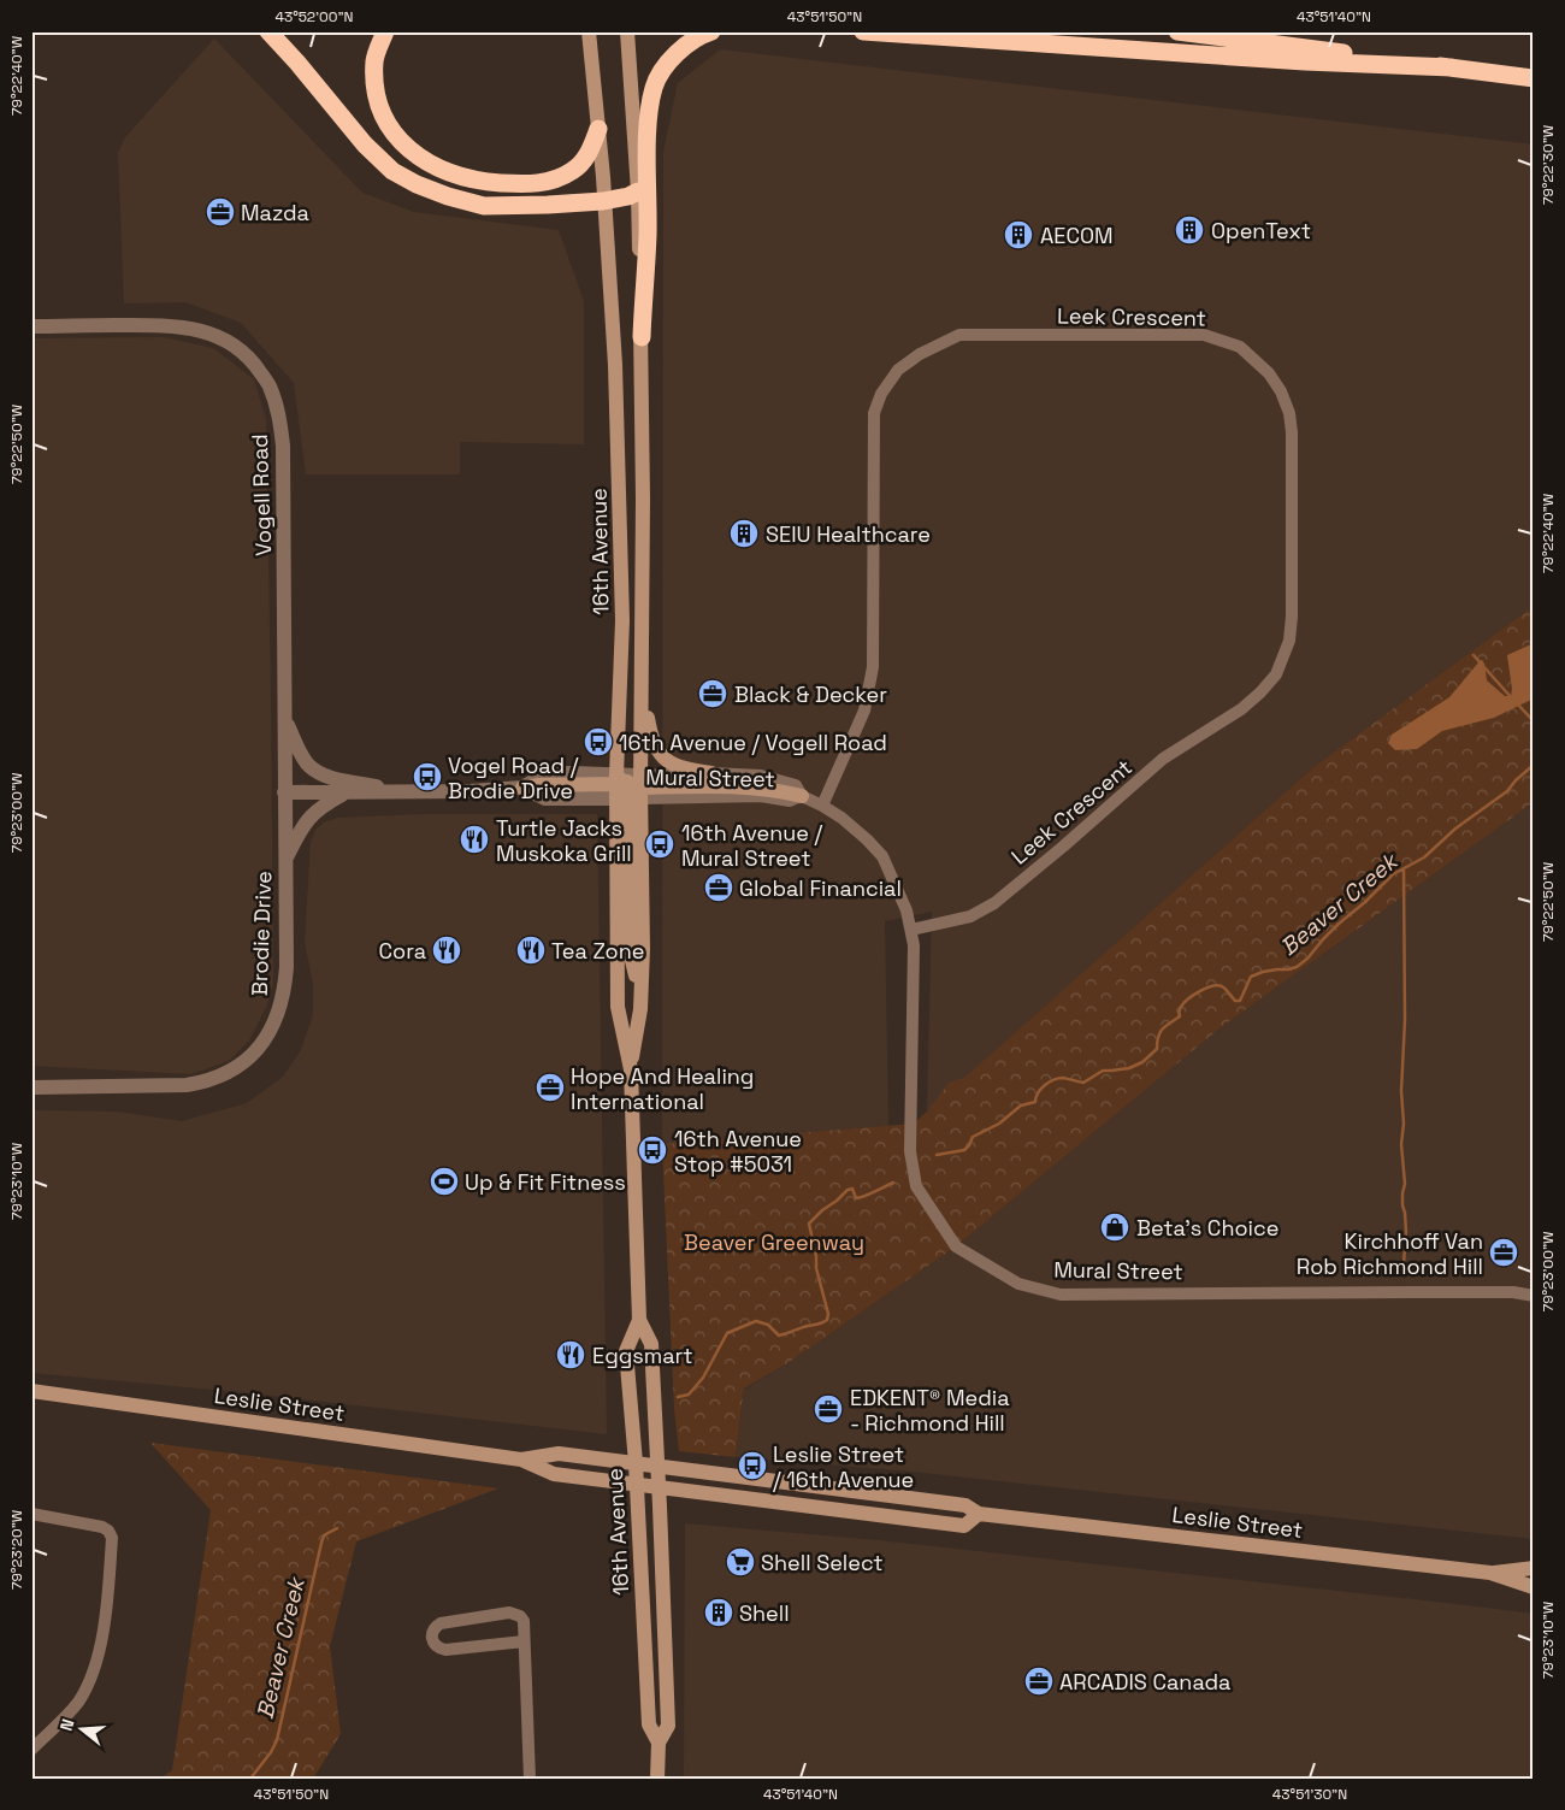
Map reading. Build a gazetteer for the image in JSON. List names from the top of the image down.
{
  "streets": {
    "main road": ["16th Avenue", "Leslie Street"],
    "street": [
      "Leek Crescent",
      "Vogell Road",
      "Mural Street",
      "Brodie Drive"
    ]
  },
  "crossings": [
    ["Leek Crescent", "Mural Street"],
    ["Vogell Road", "Brodie Drive"],
    ["16th Avenue", "Mural Street"],
    ["16th Avenue", "Leslie Street"]
  ],
  "water": ["Beaver Creek"],
  "parks": ["Beaver Greenway"],
  "places": {
    "office": [
      "Mazda",
      "Black & Decker",
      "Global Financial",
      "Hope And Healing International",
      "Kirchhoff Van Rob Richmond Hill",
      "EDKENT® Media - Richmond Hill",
      "ARCADIS Canada"
    ],
    "building": [
      "OpenText",
      "AECOM",
      "SEIU Healthcare",
      "Shell"
    ],
    "bus stop": [
      "16th Avenue / Vogell Road",
      "Vogel Road / Brodie Drive",
      "16th Avenue / Mural Street",
      "16th Avenue Stop #5031",
      "Leslie Street / 16th Avenue"
    ],
    "restaurant": [
      "Turtle Jacks Muskoka Grill",
      "Cora",
      "Tea Zone",
      "Eggsmart"
    ],
    "sports": ["Up & Fit Fitness"],
    "shop": ["Beta's Choice"],
    "supermarket": ["Shell Select"]
  },
  "north": "left",
  "coordinates": [
    "43°52'00\"N",
    "43°51'50\"N",
    "43°51'40\"N",
    "79°22'40\"W",
    "79°22'30\"W",
    "79°22'50\"W",
    "79°23'00\"W",
    "79°23'10\"W",
    "79°23'20\"W",
    "43°51'30\"N"
  ]
}
